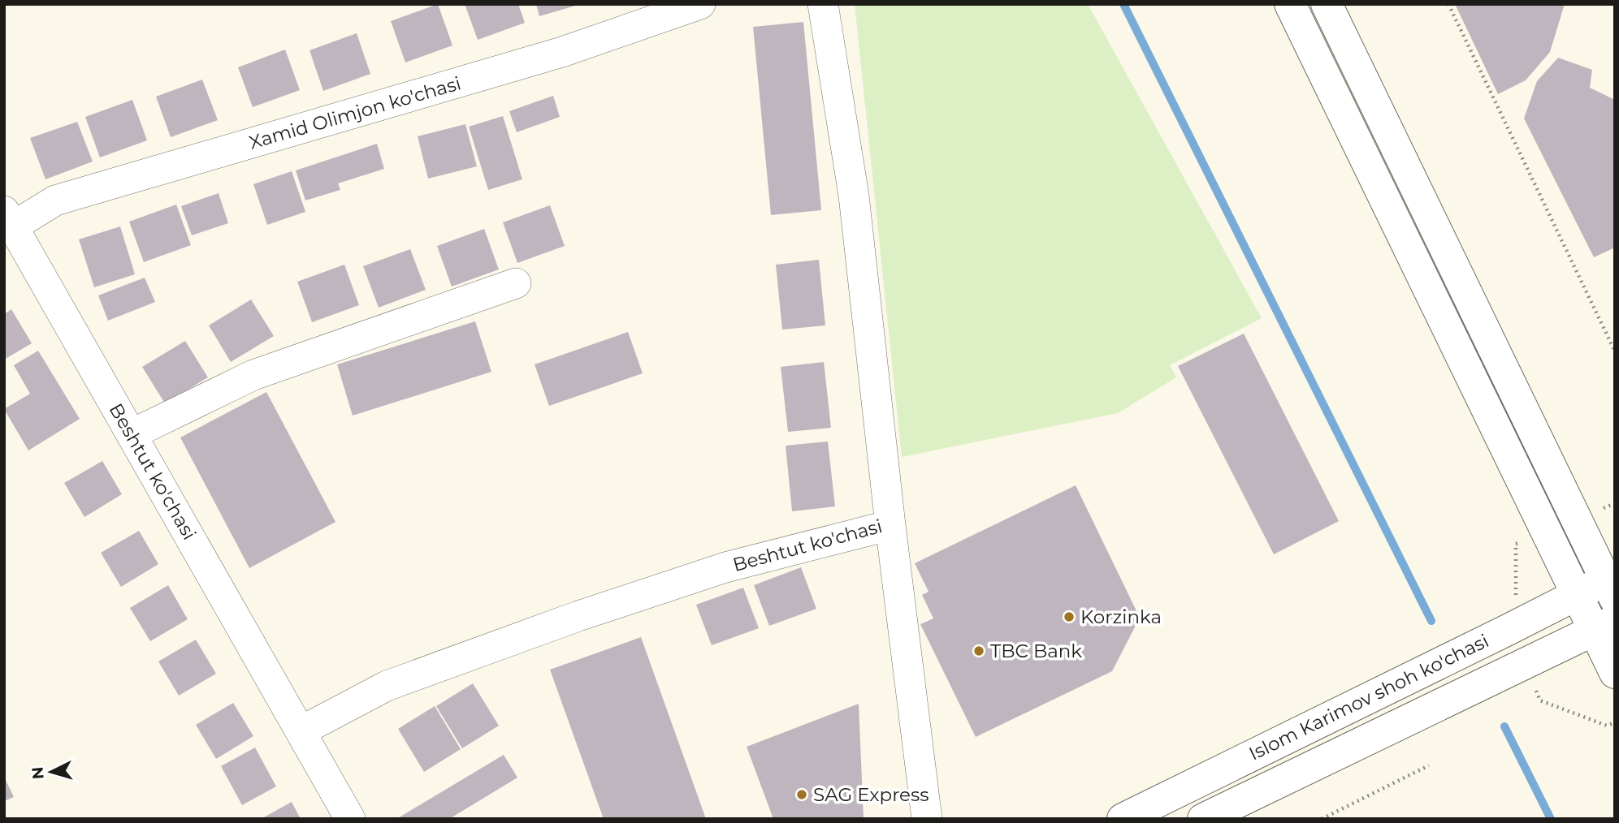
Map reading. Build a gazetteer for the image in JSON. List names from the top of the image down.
{
  "streets": {
    "main road": ["Islom Karimov shoh ko'chasi"],
    "street": ["Xamid Olimjon ko'chasi", "Beshtut ko'chasi"]
  },
  "crossings": [
    ["Xamid Olimjon ko'chasi", "Beshtut ko'chasi"]
  ],
  "places": ["Korzinka", "TBC Bank", "SAG Express"],
  "north": "left"
}
